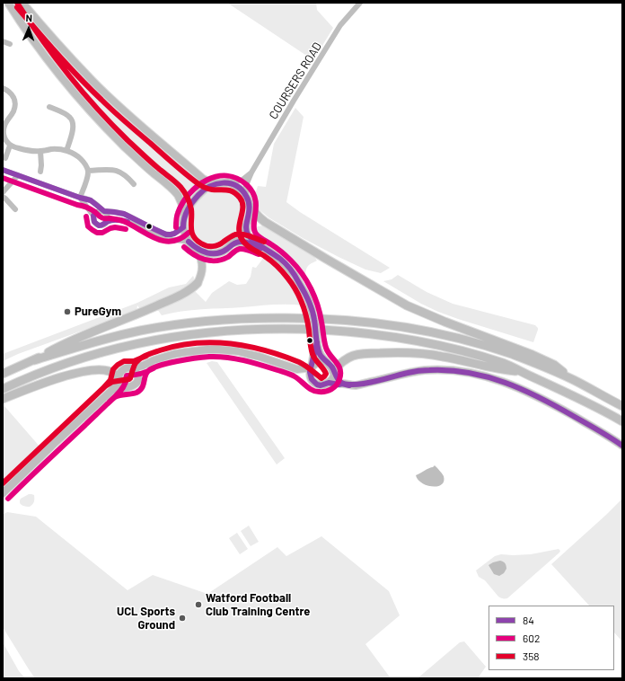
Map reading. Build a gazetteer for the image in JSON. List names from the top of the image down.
{
  "streets": {
    "street": ["COURSERS ROAD"]
  },
  "places": ["PureGym", "Watford Football Club Training Centre", "UCL Sports Ground"],
  "lines": ["transit line 358", "transit line 84", "transit line 602"],
  "legend": ["84", "602", "358"],
  "north": "top"
}
